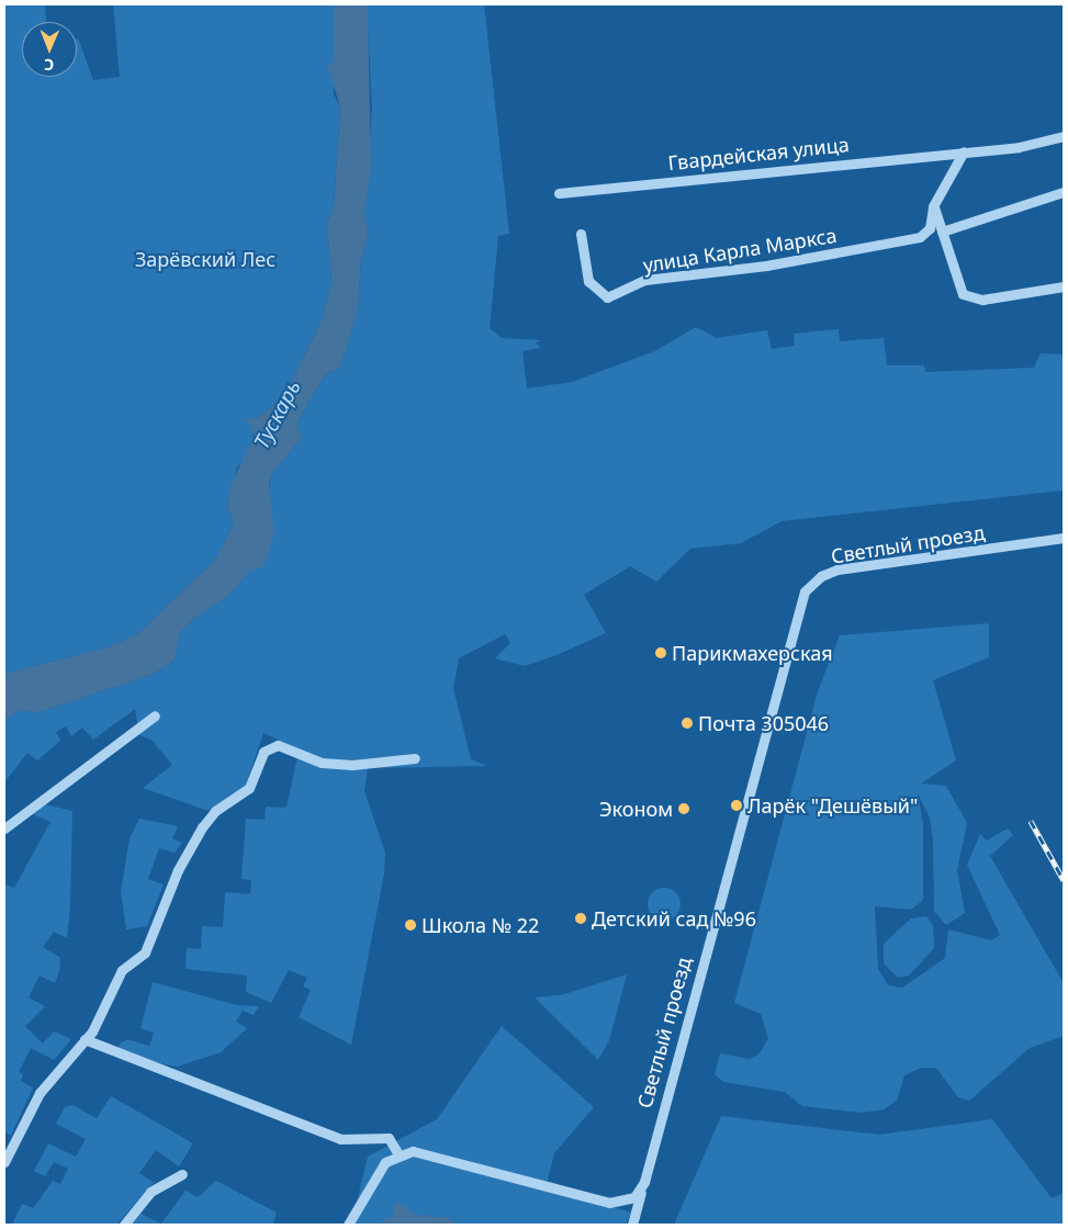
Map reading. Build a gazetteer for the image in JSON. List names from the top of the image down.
{
  "streets": {
    "street": ["Гвардейская улица", "улица Карла Маркса", "Светлый проезд"]
  },
  "crossings": [
    ["Гвардейская улица", "улица Карла Маркса"]
  ],
  "water": ["Тускарь"],
  "parks": ["Зарёвский Лес"],
  "places": [
    "Парикмахерская",
    "Почта 305046",
    "Ларёк \"Дешёвый\"",
    "Эконом",
    "Детский сад №96",
    "Школа № 22"
  ],
  "north": "bottom"
}
